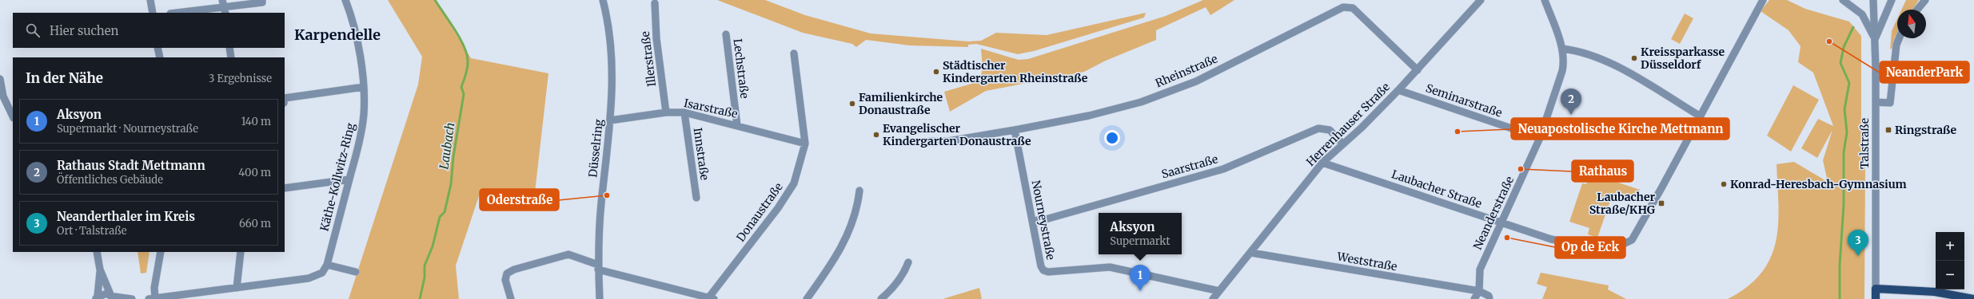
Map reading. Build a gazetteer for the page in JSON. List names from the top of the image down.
{
  "streets": {
    "main road": ["Talstraße"],
    "street": [
      "Illerstraße",
      "Lechstraße",
      "Rheinstraße",
      "Seminarstraße",
      "Isarstraße",
      "Herrenhauser Straße",
      "Düsselring",
      "Innstraße",
      "Saarstraße",
      "Käthe-Kollwitz-Ring",
      "Laubacher Straße",
      "Donaustraße",
      "Neanderstraße",
      "Nourneystraße",
      "Weststraße"
    ]
  },
  "crossings": [
    ["Illerstraße", "Isarstraße"],
    ["Lechstraße", "Isarstraße"],
    ["Rheinstraße", "Herrenhauser Straße"],
    ["Rheinstraße", "Nourneystraße"],
    ["Seminarstraße", "Herrenhauser Straße"],
    ["Seminarstraße", "Neanderstraße"],
    ["Isarstraße", "Düsselring"],
    ["Isarstraße", "Innstraße"],
    ["Isarstraße", "Donaustraße"],
    ["Herrenhauser Straße", "Saarstraße"],
    ["Herrenhauser Straße", "Laubacher Straße"],
    ["Herrenhauser Straße", "Nourneystraße"],
    ["Herrenhauser Straße", "Weststraße"],
    ["Saarstraße", "Nourneystraße"],
    ["Laubacher Straße", "Neanderstraße"],
    ["Neanderstraße", "Weststraße"]
  ],
  "districts": ["Karpendelle"],
  "water": ["Laubach"],
  "places": {
    "other": [
      "NeanderPark",
      "Kreissparkasse Düsseldorf",
      "Städtischer Kindergarten Rheinstraße",
      "Familienkirche Donaustraße",
      "Neuapostolische Kirche Mettmann",
      "Evangelischer Kindergarten Donaustraße",
      "Rathaus",
      "Konrad-Heresbach-Gymnasium",
      "Oderstraße",
      "Op de Eck"
    ],
    "transit": ["Ringstraße", "Laubacher Straße/KHG"]
  },
  "north": "top",
  "page": {
    "search": "Hier suchen",
    "heading": ["In der Nähe", "3 Ergebnisse"],
    "pins": ["2", "3", "1"],
    "list": [
      {
        "mark": "1",
        "name": "Aksyon",
        "note": "Supermarkt · Nourneystraße",
        "value": "140 m"
      },
      {
        "mark": "2",
        "name": "Rathaus Stadt Mettmann",
        "note": "Öffentliches Gebäude",
        "value": "400 m"
      },
      {
        "mark": "3",
        "name": "Neanderthaler im Kreis",
        "note": "Ort · Talstraße",
        "value": "660 m"
      }
    ],
    "popup": ["Aksyon", "Supermarkt"],
    "map_buttons": ["+", "−"]
  }
}
